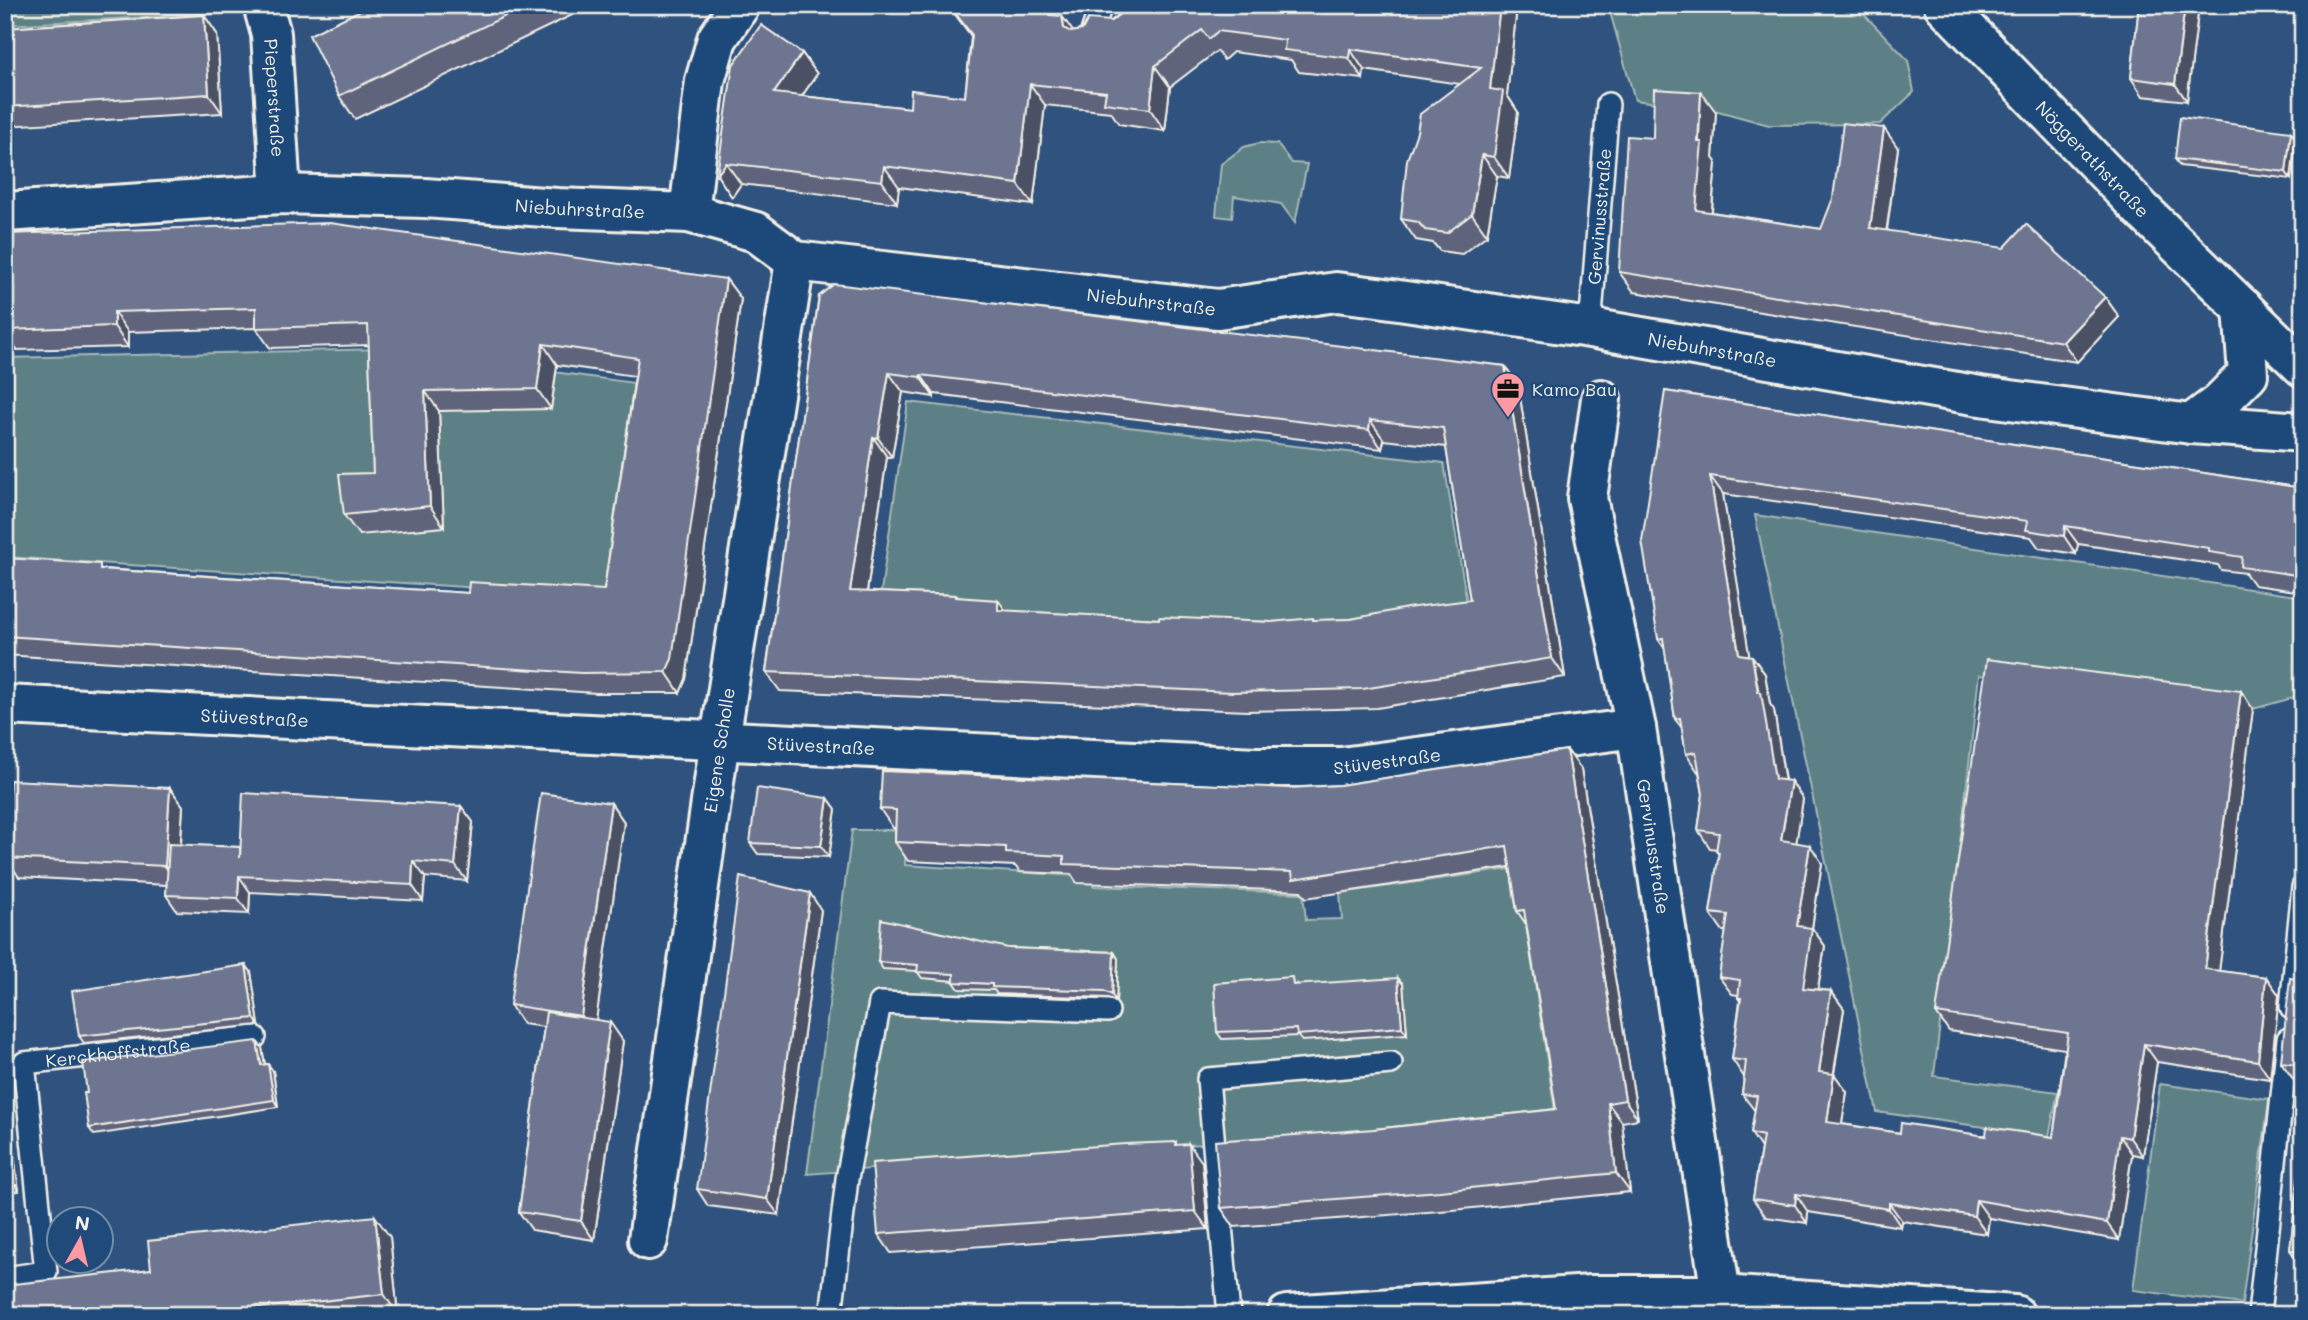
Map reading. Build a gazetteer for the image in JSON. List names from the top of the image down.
{
  "streets": {
    "street": [
      "Pieperstraße",
      "Nöggerathstraße",
      "Niebuhrstraße",
      "Gervinusstraße",
      "Stüvestraße",
      "Eigene Scholle"
    ],
    "lane": ["Kerckhoffstraße"]
  },
  "crossings": [
    ["Pieperstraße", "Niebuhrstraße"],
    ["Niebuhrstraße", "Gervinusstraße"],
    ["Niebuhrstraße", "Eigene Scholle"],
    ["Gervinusstraße", "Stüvestraße"],
    ["Stüvestraße", "Eigene Scholle"]
  ],
  "places": {
    "office": ["Kamo Bau"]
  },
  "north": "top"
}
